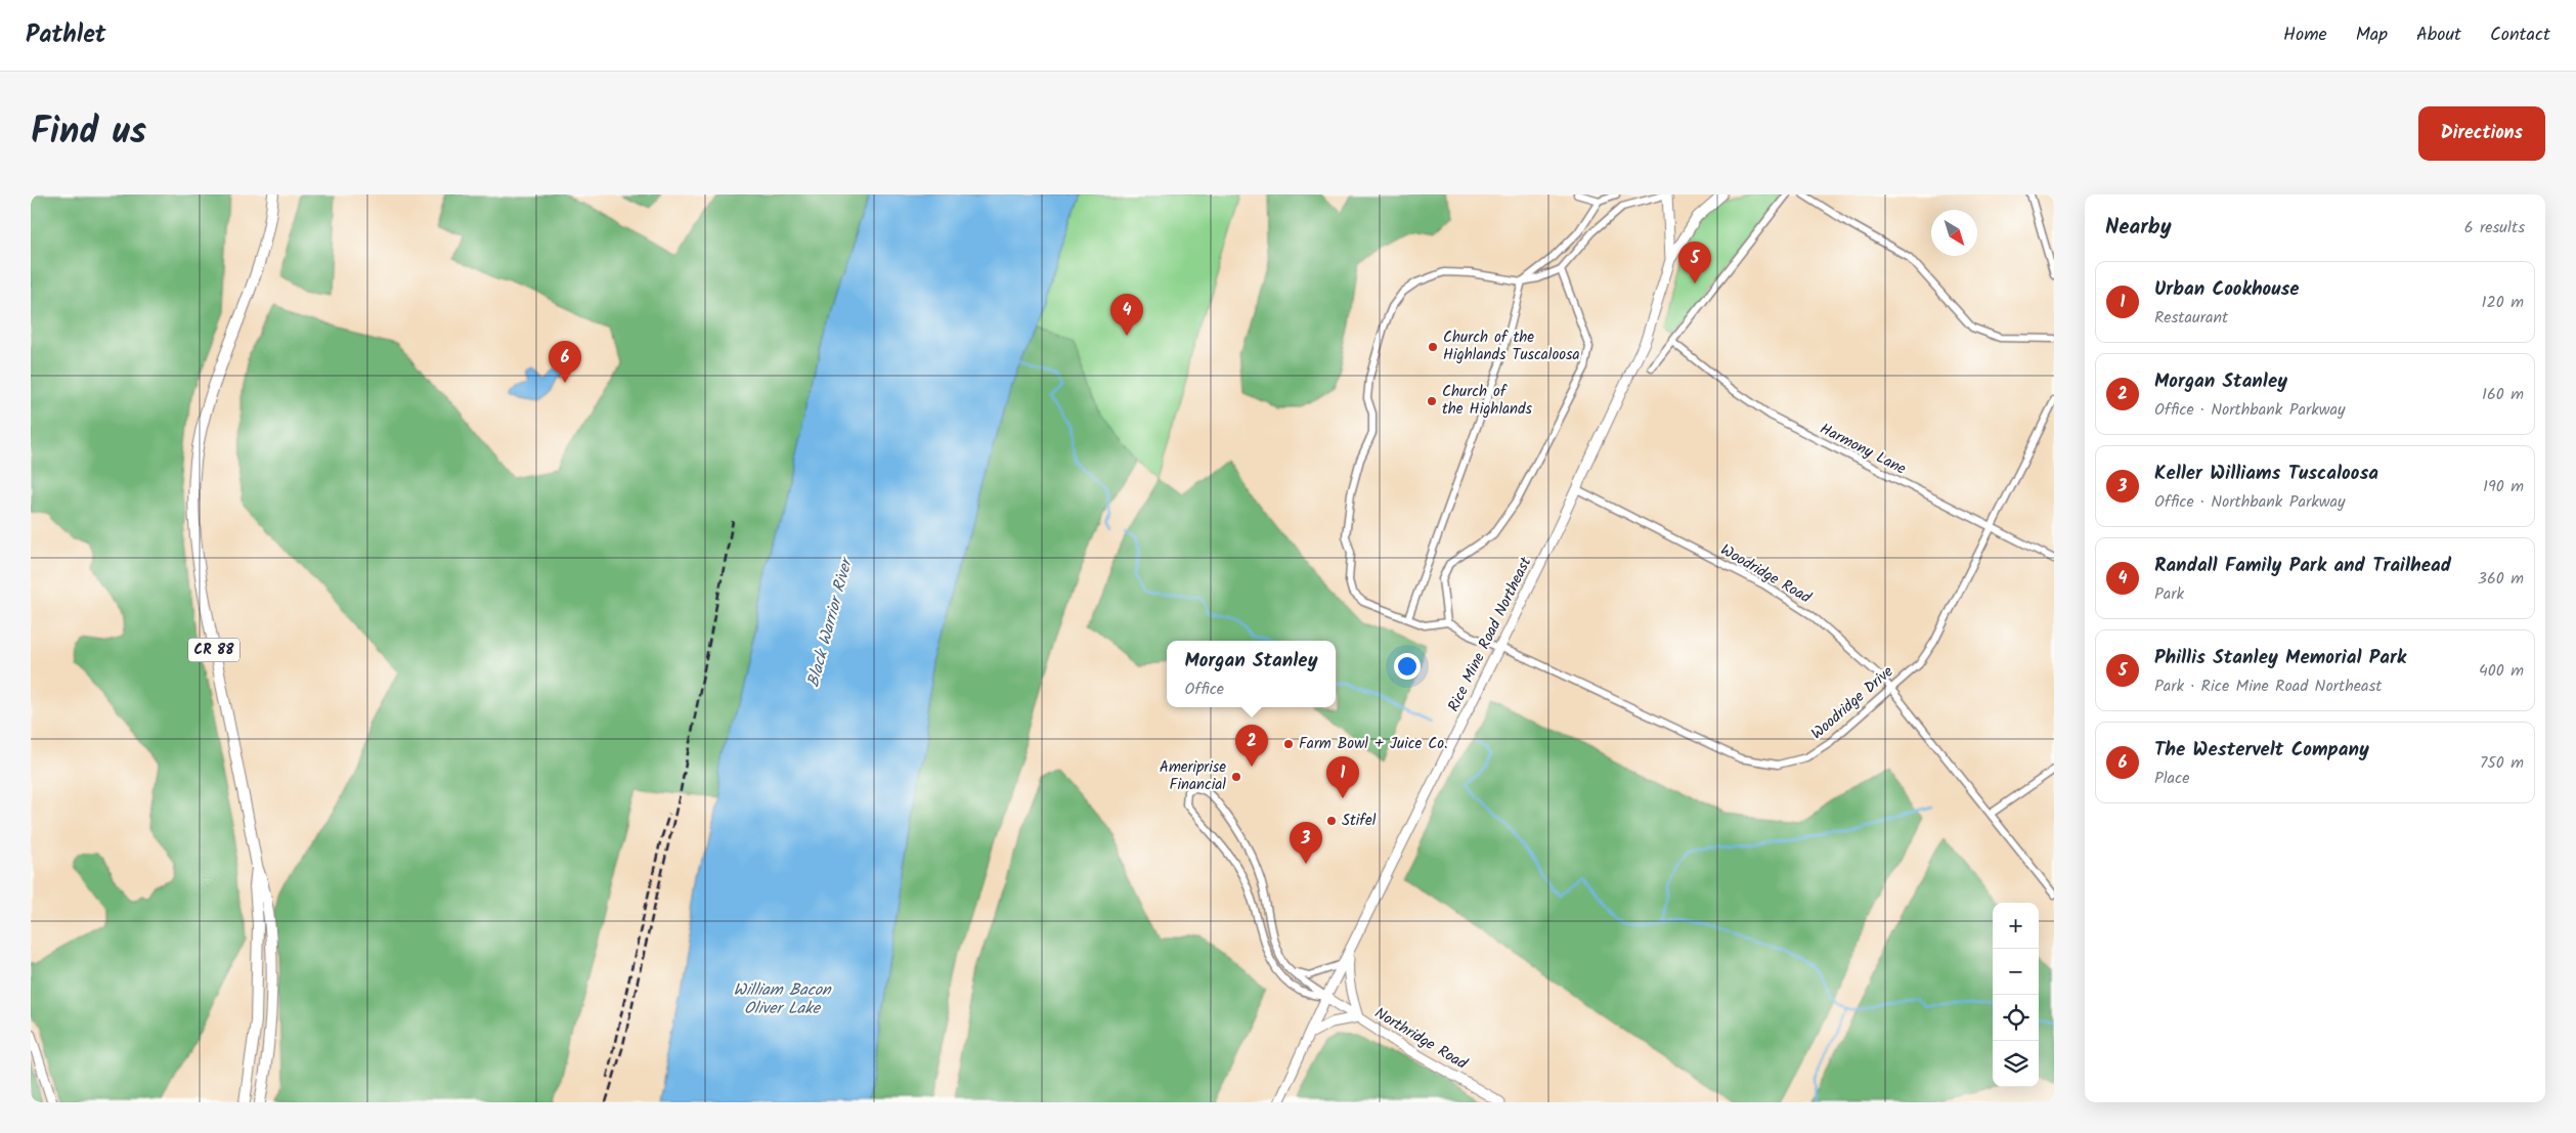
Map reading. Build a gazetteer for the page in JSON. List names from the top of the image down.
{
  "streets": {
    "main road": ["Rice Mine Road Northeast", "CR 88", "Northridge Road"],
    "street": ["Harmony Lane", "Woodridge Road", "Woodridge Drive"]
  },
  "crossings": [
    ["Harmony Lane", "Woodridge Drive"],
    ["Woodridge Road", "Rice Mine Road Northeast"],
    ["Woodridge Road", "Woodridge Drive"],
    ["Rice Mine Road Northeast", "Woodridge Drive"],
    ["Rice Mine Road Northeast", "Northridge Road"]
  ],
  "water": ["Black Warrior River", "William Bacon Oliver Lake"],
  "places": [
    "Church of the Highlands Tuscaloosa",
    "Church of the Highlands",
    "Farm Bowl + Juice Co.",
    "Ameriprise Financial",
    "Stifel"
  ],
  "north": "bottom right",
  "page": {
    "header": "Pathlet",
    "nav": [
      "Home",
      "Map",
      "About",
      "Contact"
    ],
    "title": "Find us",
    "buttons": "Directions",
    "heading": ["Nearby", "6 results"],
    "pins": [
      "5",
      "4",
      "6",
      "2",
      "1",
      "3"
    ],
    "list": [
      {
        "mark": "1",
        "name": "Urban Cookhouse",
        "note": "Restaurant",
        "value": "120 m"
      },
      {
        "mark": "2",
        "name": "Morgan Stanley",
        "note": "Office · Northbank Parkway",
        "value": "160 m"
      },
      {
        "mark": "3",
        "name": "Keller Williams Tuscaloosa",
        "note": "Office · Northbank Parkway",
        "value": "190 m"
      },
      {
        "mark": "4",
        "name": "Randall Family Park and Trailhead",
        "note": "Park",
        "value": "360 m"
      },
      {
        "mark": "5",
        "name": "Phillis Stanley Memorial Park",
        "note": "Park · Rice Mine Road Northeast",
        "value": "400 m"
      },
      {
        "mark": "6",
        "name": "The Westervelt Company",
        "note": "Place",
        "value": "750 m"
      }
    ],
    "popup": ["Morgan Stanley", "Office"],
    "map_buttons": ["+", "−"]
  }
}
